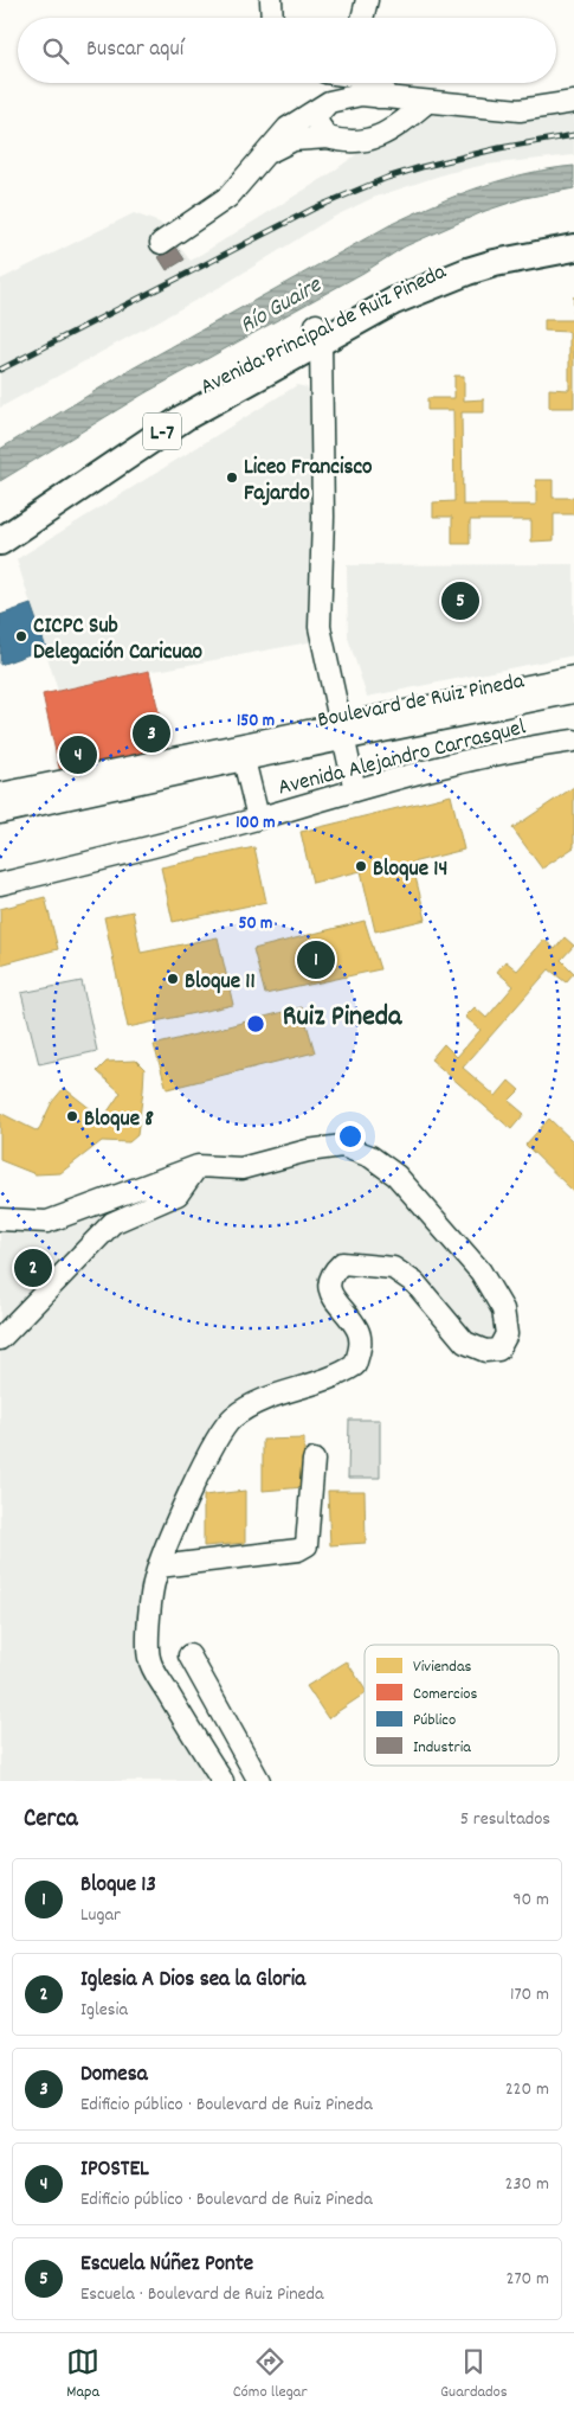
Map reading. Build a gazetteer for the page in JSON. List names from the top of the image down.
{
  "streets": {
    "main road": ["Avenida Principal de Ruiz Pineda", "L-7"],
    "street": ["Boulevard de Ruiz Pineda", "Avenida Alejandro Carrasquel"]
  },
  "districts": ["Ruiz Pineda"],
  "water": ["Río Guaire"],
  "places": [
    "Liceo Francisco Fajardo",
    "CICPC Sub Delegación Caricuao",
    "Bloque 14",
    "Bloque 11",
    "Bloque 8"
  ],
  "legend": [
    "Viviendas",
    "Comercios",
    "Público",
    "Industria"
  ],
  "page": {
    "search": "Buscar aquí",
    "pins": [
      "5",
      "3",
      "4",
      "1",
      "2"
    ],
    "heading": ["Cerca", "5 resultados"],
    "list": [
      {
        "mark": "1",
        "name": "Bloque 13",
        "note": "Lugar",
        "value": "90 m"
      },
      {
        "mark": "2",
        "name": "Iglesia A Dios sea la Gloria",
        "note": "Iglesia",
        "value": "170 m"
      },
      {
        "mark": "3",
        "name": "Domesa",
        "note": "Edificio público · Boulevard de Ruiz Pineda",
        "value": "220 m"
      },
      {
        "mark": "4",
        "name": "IPOSTEL",
        "note": "Edificio público · Boulevard de Ruiz Pineda",
        "value": "230 m"
      },
      {
        "mark": "5",
        "name": "Escuela Núñez Ponte",
        "note": "Escuela · Boulevard de Ruiz Pineda",
        "value": "270 m"
      }
    ],
    "nav": ["Mapa", "Cómo llegar", "Guardados"]
  },
  "rings": ["150 m", "100 m", "50 m"]
}
